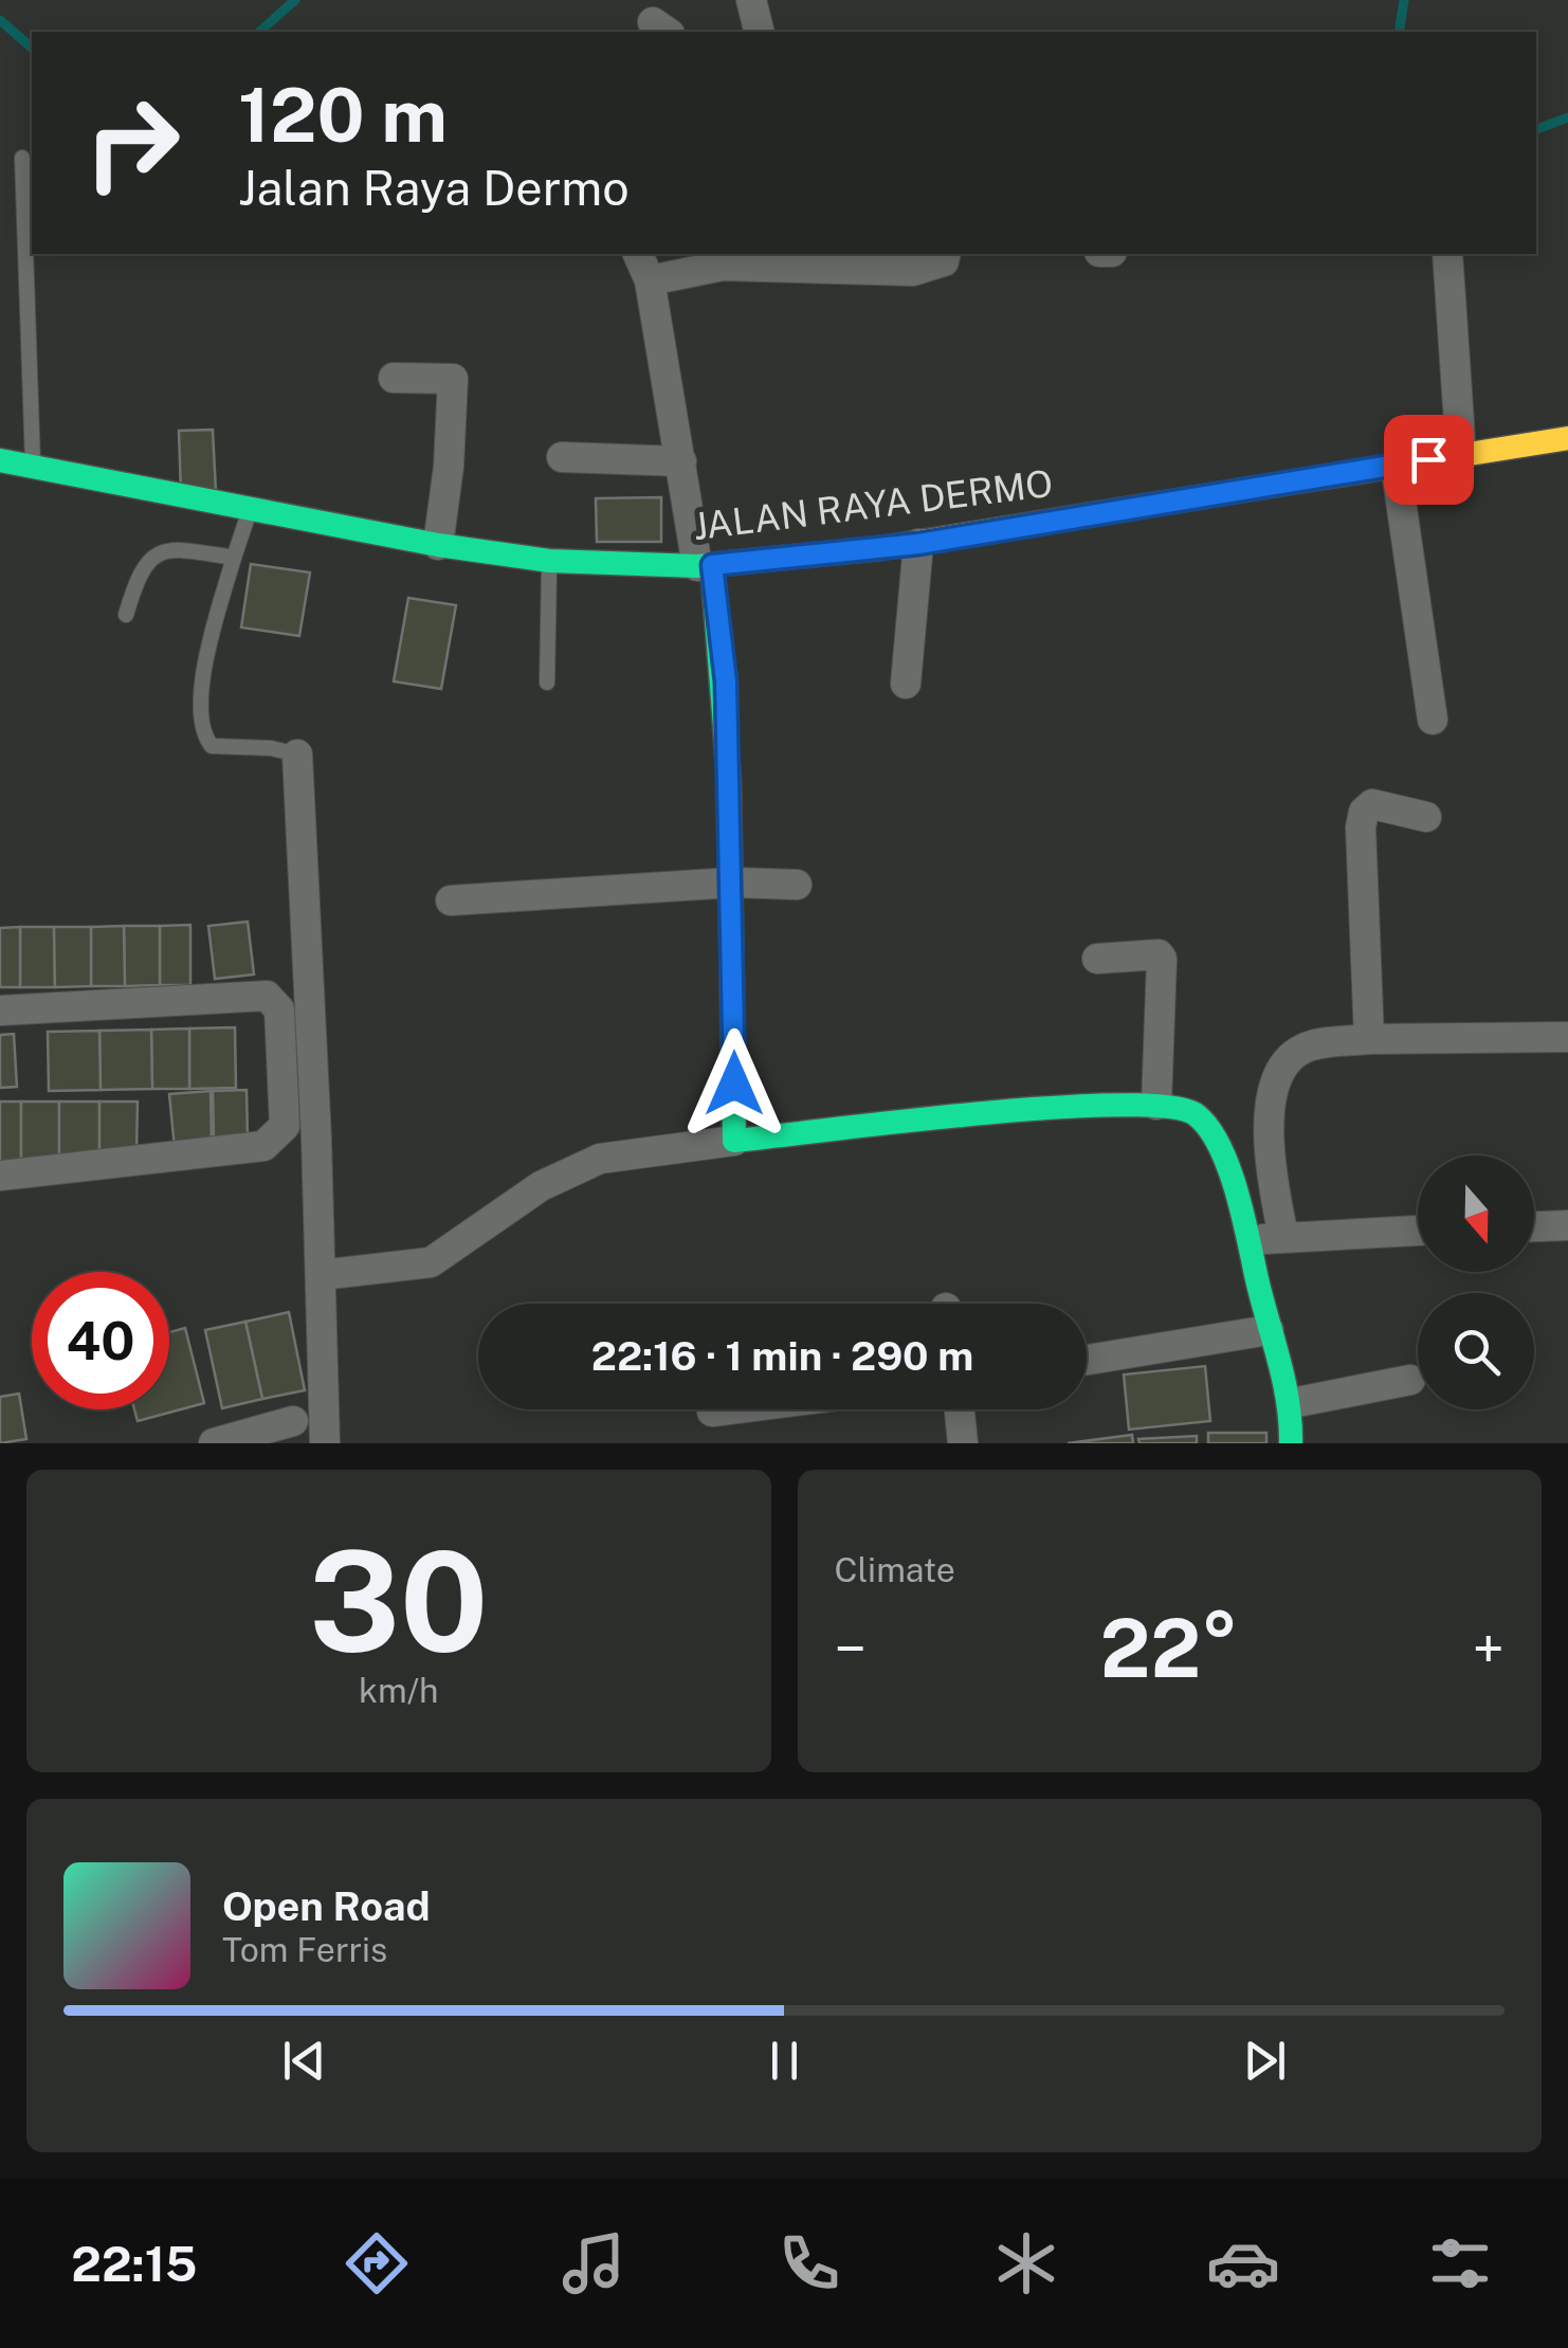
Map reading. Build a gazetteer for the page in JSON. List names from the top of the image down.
{
  "streets": {
    "street": ["JALAN RAYA DERMO"]
  },
  "north": "bottom",
  "page": {
    "turn": ["120 m", "Jalan Raya Dermo"],
    "limit": "40",
    "trip": "22:16 · 1 min · 290 m",
    "tile": [
      ["30", "km/h"],
      "Climate"
    ],
    "heat": ["−", "22°", "+"],
    "song": ["Open Road", "Tom Ferris"],
    "tabs": "22:15"
  }
}
